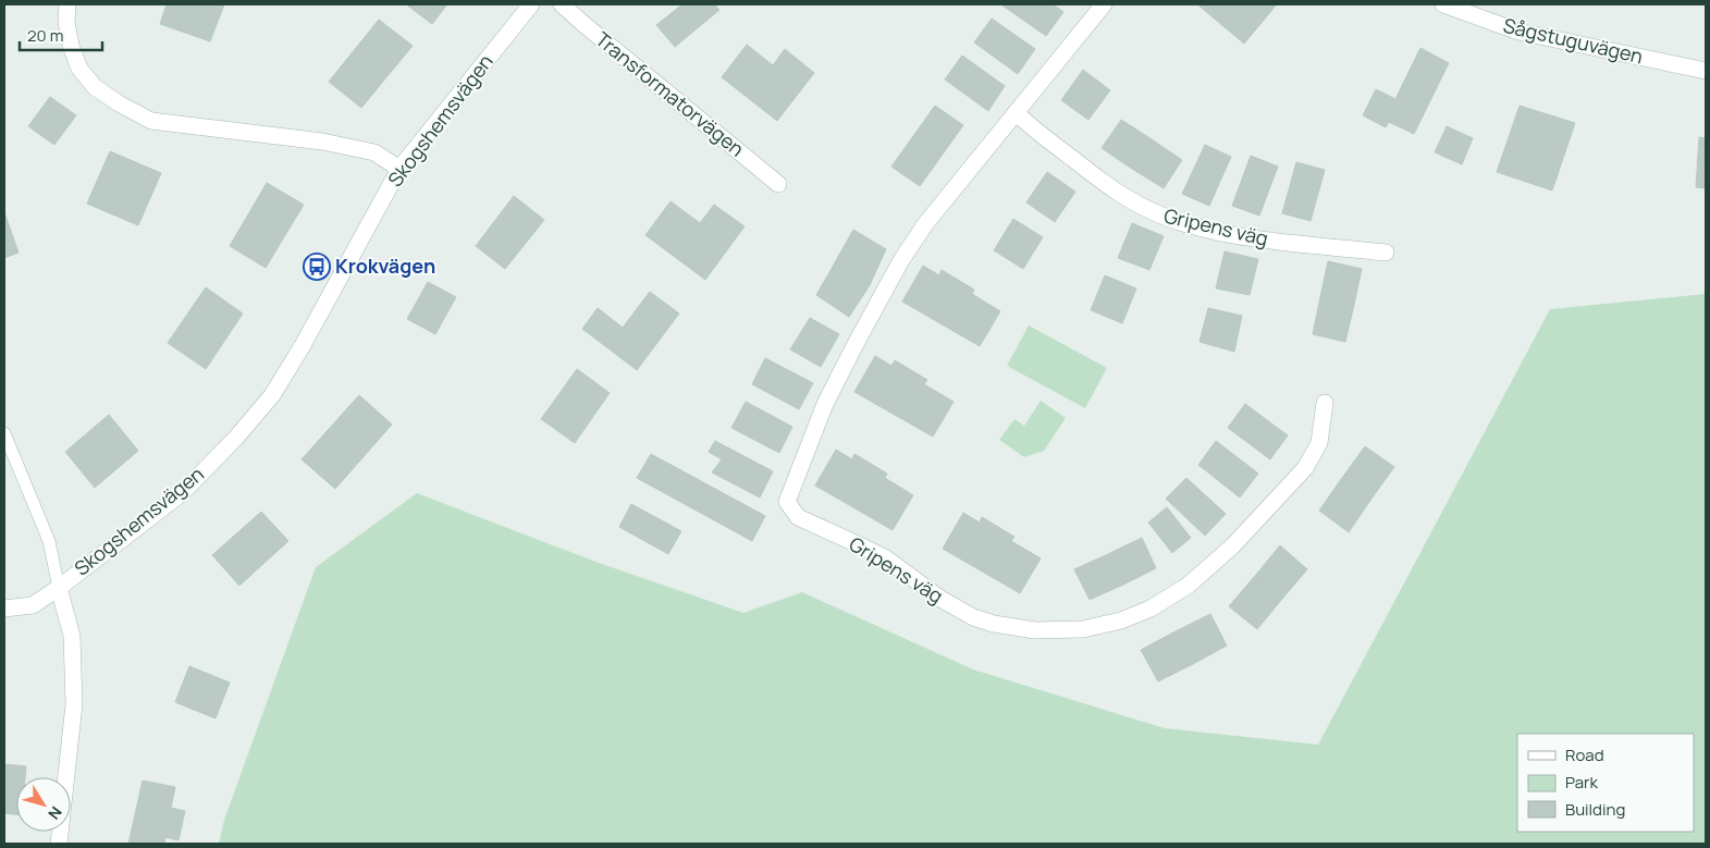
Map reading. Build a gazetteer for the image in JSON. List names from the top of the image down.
{
  "streets": {
    "street": [
      "Sågstuguvägen",
      "Transformatorvägen",
      "Skogshemsvägen",
      "Gripens väg"
    ]
  },
  "places": {
    "bus stop": ["Krokvägen"]
  },
  "legend": ["Road", "Park", "Building"],
  "scale_bar": "20 m",
  "north": "bottom right"
}
